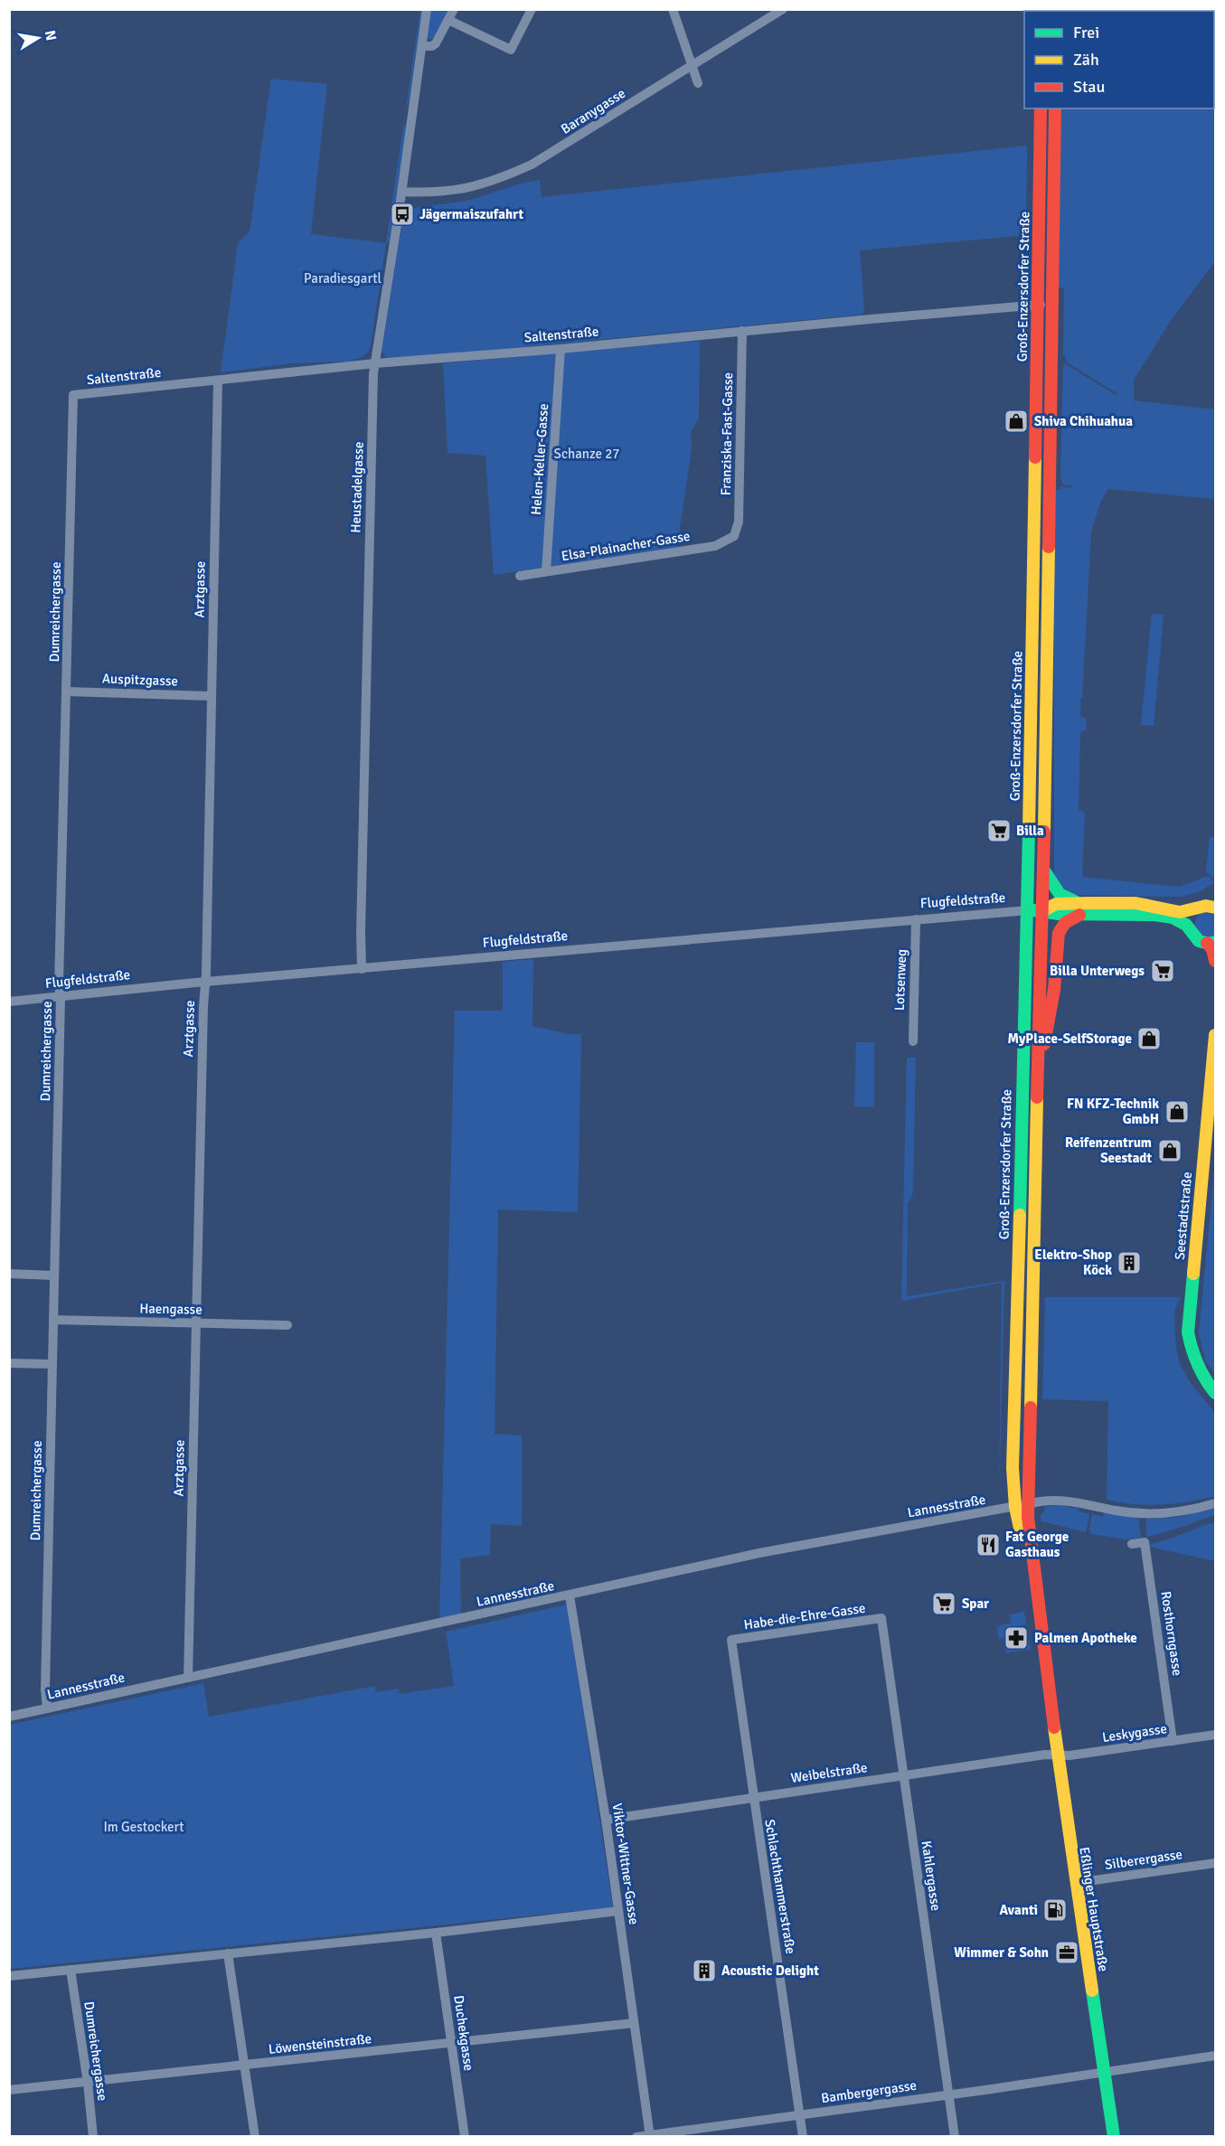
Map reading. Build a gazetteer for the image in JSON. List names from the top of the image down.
{
  "streets": {
    "main road": [
      "Groß-Enzersdorfer Straße",
      "Flugfeldstraße",
      "Seestadtstraße",
      "Eßlinger Hauptstraße"
    ],
    "street": [
      "Baranygasse",
      "Saltenstraße",
      "Franziska-Fast-Gasse",
      "Helen-Keller-Gasse",
      "Heustadelgasse",
      "Elsa-Plainacher-Gasse",
      "Arztgasse",
      "Dumreichergasse",
      "Auspitzgasse",
      "Lotsenweg",
      "Haengasse",
      "Lannesstraße",
      "Habe-die-Ehre-Gasse",
      "Rosthorngasse",
      "Leskygasse",
      "Weibelstraße",
      "Silberergasse",
      "Viktor-Wittner-Gasse",
      "Kahlergasse",
      "Schlachthammerstraße",
      "Duchekgasse",
      "Löwensteinstraße",
      "Bambergergasse"
    ]
  },
  "crossings": [
    ["Baranygasse", "Heustadelgasse"],
    ["Groß-Enzersdorfer Straße", "Saltenstraße"],
    ["Groß-Enzersdorfer Straße", "Flugfeldstraße"],
    ["Groß-Enzersdorfer Straße", "Lannesstraße"],
    ["Groß-Enzersdorfer Straße", "Eßlinger Hauptstraße"],
    ["Saltenstraße", "Franziska-Fast-Gasse"],
    ["Saltenstraße", "Helen-Keller-Gasse"],
    ["Saltenstraße", "Heustadelgasse"],
    ["Saltenstraße", "Arztgasse"],
    ["Saltenstraße", "Dumreichergasse"],
    ["Franziska-Fast-Gasse", "Elsa-Plainacher-Gasse"],
    ["Helen-Keller-Gasse", "Elsa-Plainacher-Gasse"],
    ["Heustadelgasse", "Flugfeldstraße"],
    ["Arztgasse", "Auspitzgasse"],
    ["Arztgasse", "Flugfeldstraße"],
    ["Arztgasse", "Haengasse"],
    ["Arztgasse", "Lannesstraße"],
    ["Dumreichergasse", "Auspitzgasse"],
    ["Dumreichergasse", "Flugfeldstraße"],
    ["Dumreichergasse", "Haengasse"],
    ["Dumreichergasse", "Lannesstraße"],
    ["Dumreichergasse", "Löwensteinstraße"],
    ["Flugfeldstraße", "Lotsenweg"],
    ["Lannesstraße", "Viktor-Wittner-Gasse"],
    ["Lannesstraße", "Eßlinger Hauptstraße"],
    ["Habe-die-Ehre-Gasse", "Kahlergasse"],
    ["Habe-die-Ehre-Gasse", "Schlachthammerstraße"],
    ["Rosthorngasse", "Leskygasse"],
    ["Leskygasse", "Weibelstraße"],
    ["Leskygasse", "Eßlinger Hauptstraße"],
    ["Weibelstraße", "Viktor-Wittner-Gasse"],
    ["Weibelstraße", "Kahlergasse"],
    ["Weibelstraße", "Schlachthammerstraße"],
    ["Weibelstraße", "Eßlinger Hauptstraße"],
    ["Silberergasse", "Eßlinger Hauptstraße"],
    ["Viktor-Wittner-Gasse", "Löwensteinstraße"],
    ["Viktor-Wittner-Gasse", "Bambergergasse"],
    ["Kahlergasse", "Bambergergasse"],
    ["Schlachthammerstraße", "Bambergergasse"],
    ["Eßlinger Hauptstraße", "Bambergergasse"],
    ["Duchekgasse", "Löwensteinstraße"]
  ],
  "parks": ["Paradiesgartl", "Schanze 27", "Im Gestockert"],
  "places": {
    "bus stop": ["Jägermaiszufahrt"],
    "shop": [
      "Shiva Chihuahua",
      "MyPlace-SelfStorage",
      "FN KFZ-Technik GmbH",
      "Reifenzentrum Seestadt"
    ],
    "supermarket": ["Billa", "Billa Unterwegs", "Spar"],
    "building": ["Elektro-Shop Köck", "Acoustic Delight"],
    "restaurant": ["Fat George Gasthaus"],
    "pharmacy": ["Palmen Apotheke"],
    "fuel station": ["Avanti"],
    "office": ["Wimmer & Sohn"]
  },
  "legend": ["Frei", "Zäh", "Stau"],
  "north": "right"
}
